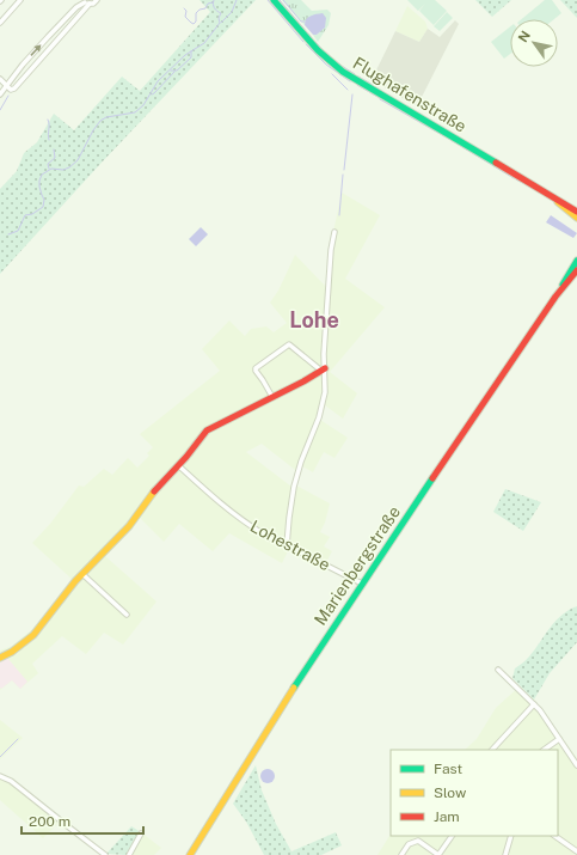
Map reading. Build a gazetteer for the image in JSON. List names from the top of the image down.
{
  "streets": {
    "main road": ["Flughafenstraße", "Marienbergstraße"],
    "street": ["Lohestraße"]
  },
  "crossings": [
    ["Lohestraße", "Marienbergstraße"]
  ],
  "districts": ["Lohe"],
  "legend": ["Fast", "Slow", "Jam"],
  "scale_bar": "200 m",
  "north": "top left"
}
